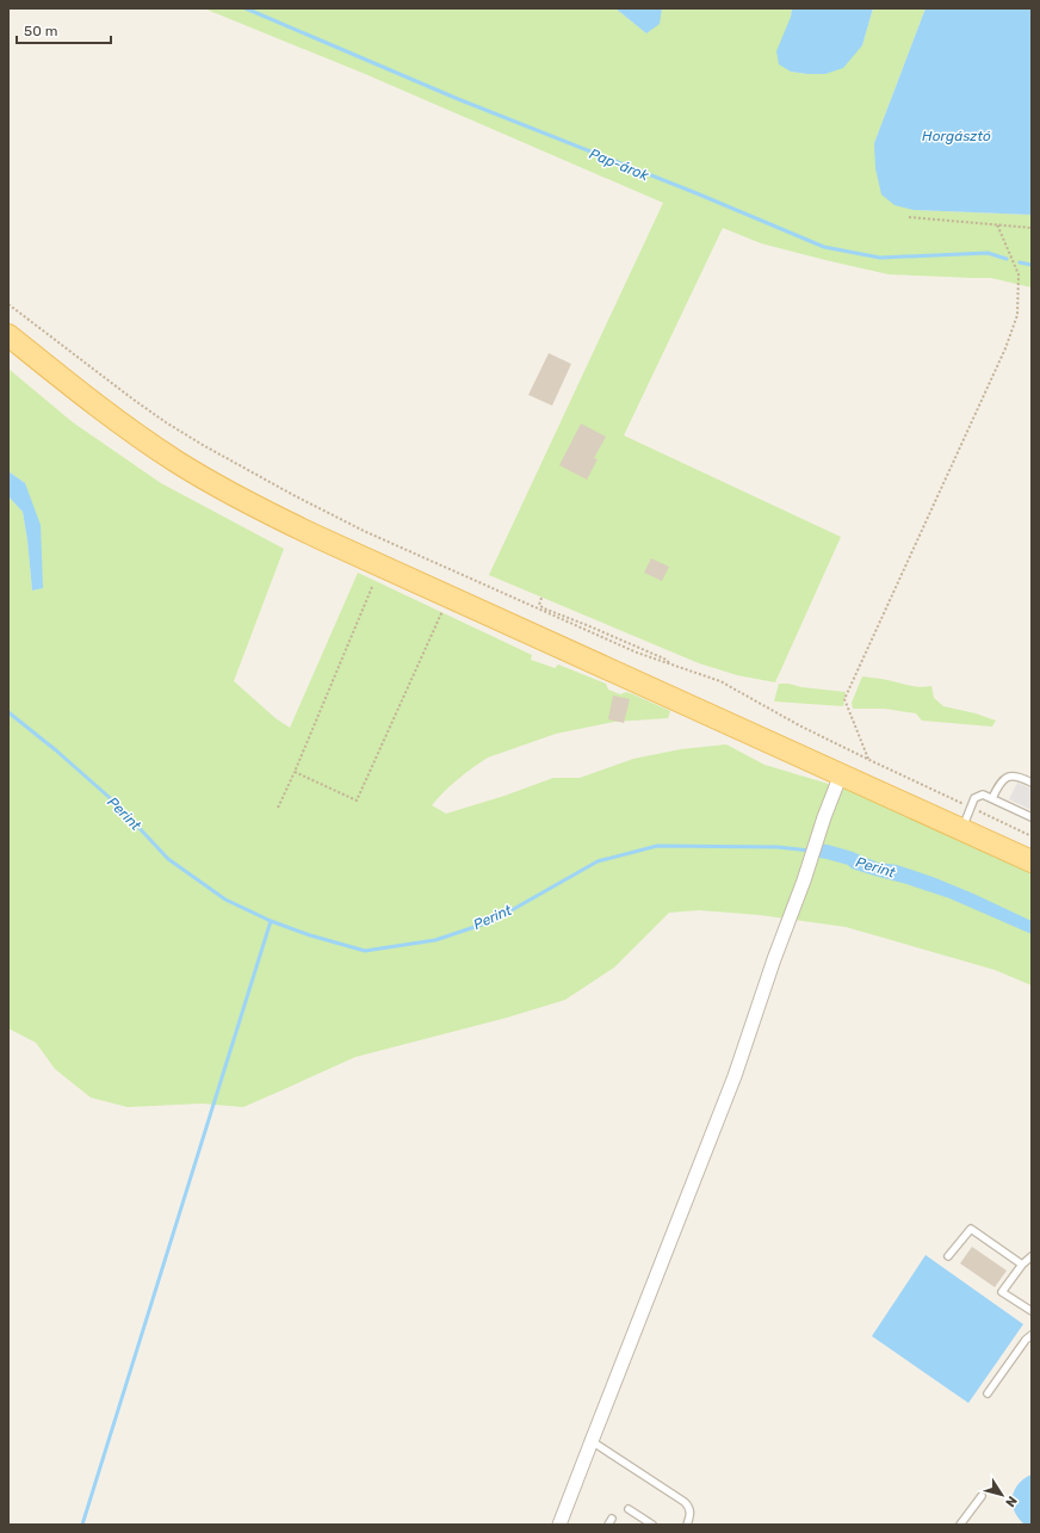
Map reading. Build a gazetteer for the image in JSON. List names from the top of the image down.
{
  "water": ["Horgásztó", "Pap-árok", "Perint"],
  "scale_bar": "50 m",
  "north": "bottom right"
}
